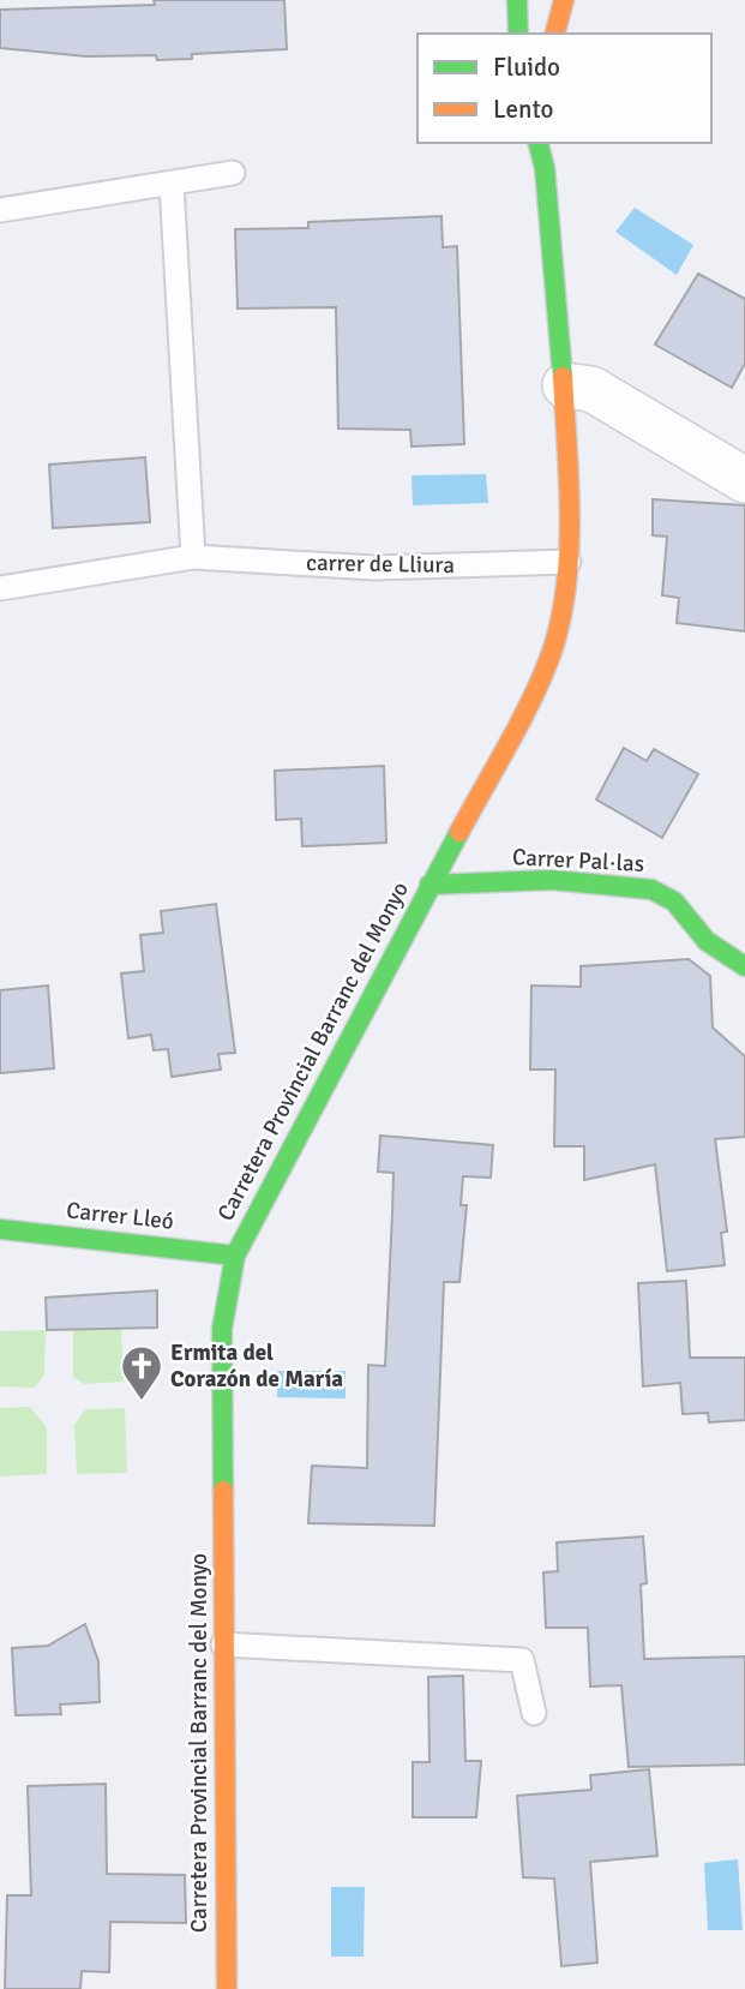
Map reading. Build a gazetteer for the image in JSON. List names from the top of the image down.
{
  "streets": {
    "street": ["Carrer Pal·las", "Carretera Provincial Barranc del Monyo", "Carrer Lleó"],
    "lane": ["carrer de Lliura"]
  },
  "crossings": [
    ["carrer de Lliura", "Carretera Provincial Barranc del Monyo"],
    ["Carrer Pal·las", "Carretera Provincial Barranc del Monyo"],
    ["Carretera Provincial Barranc del Monyo", "Carrer Lleó"]
  ],
  "places": {
    "church": ["Ermita del Corazón de María"]
  },
  "legend": ["Fluido", "Lento"]
}
